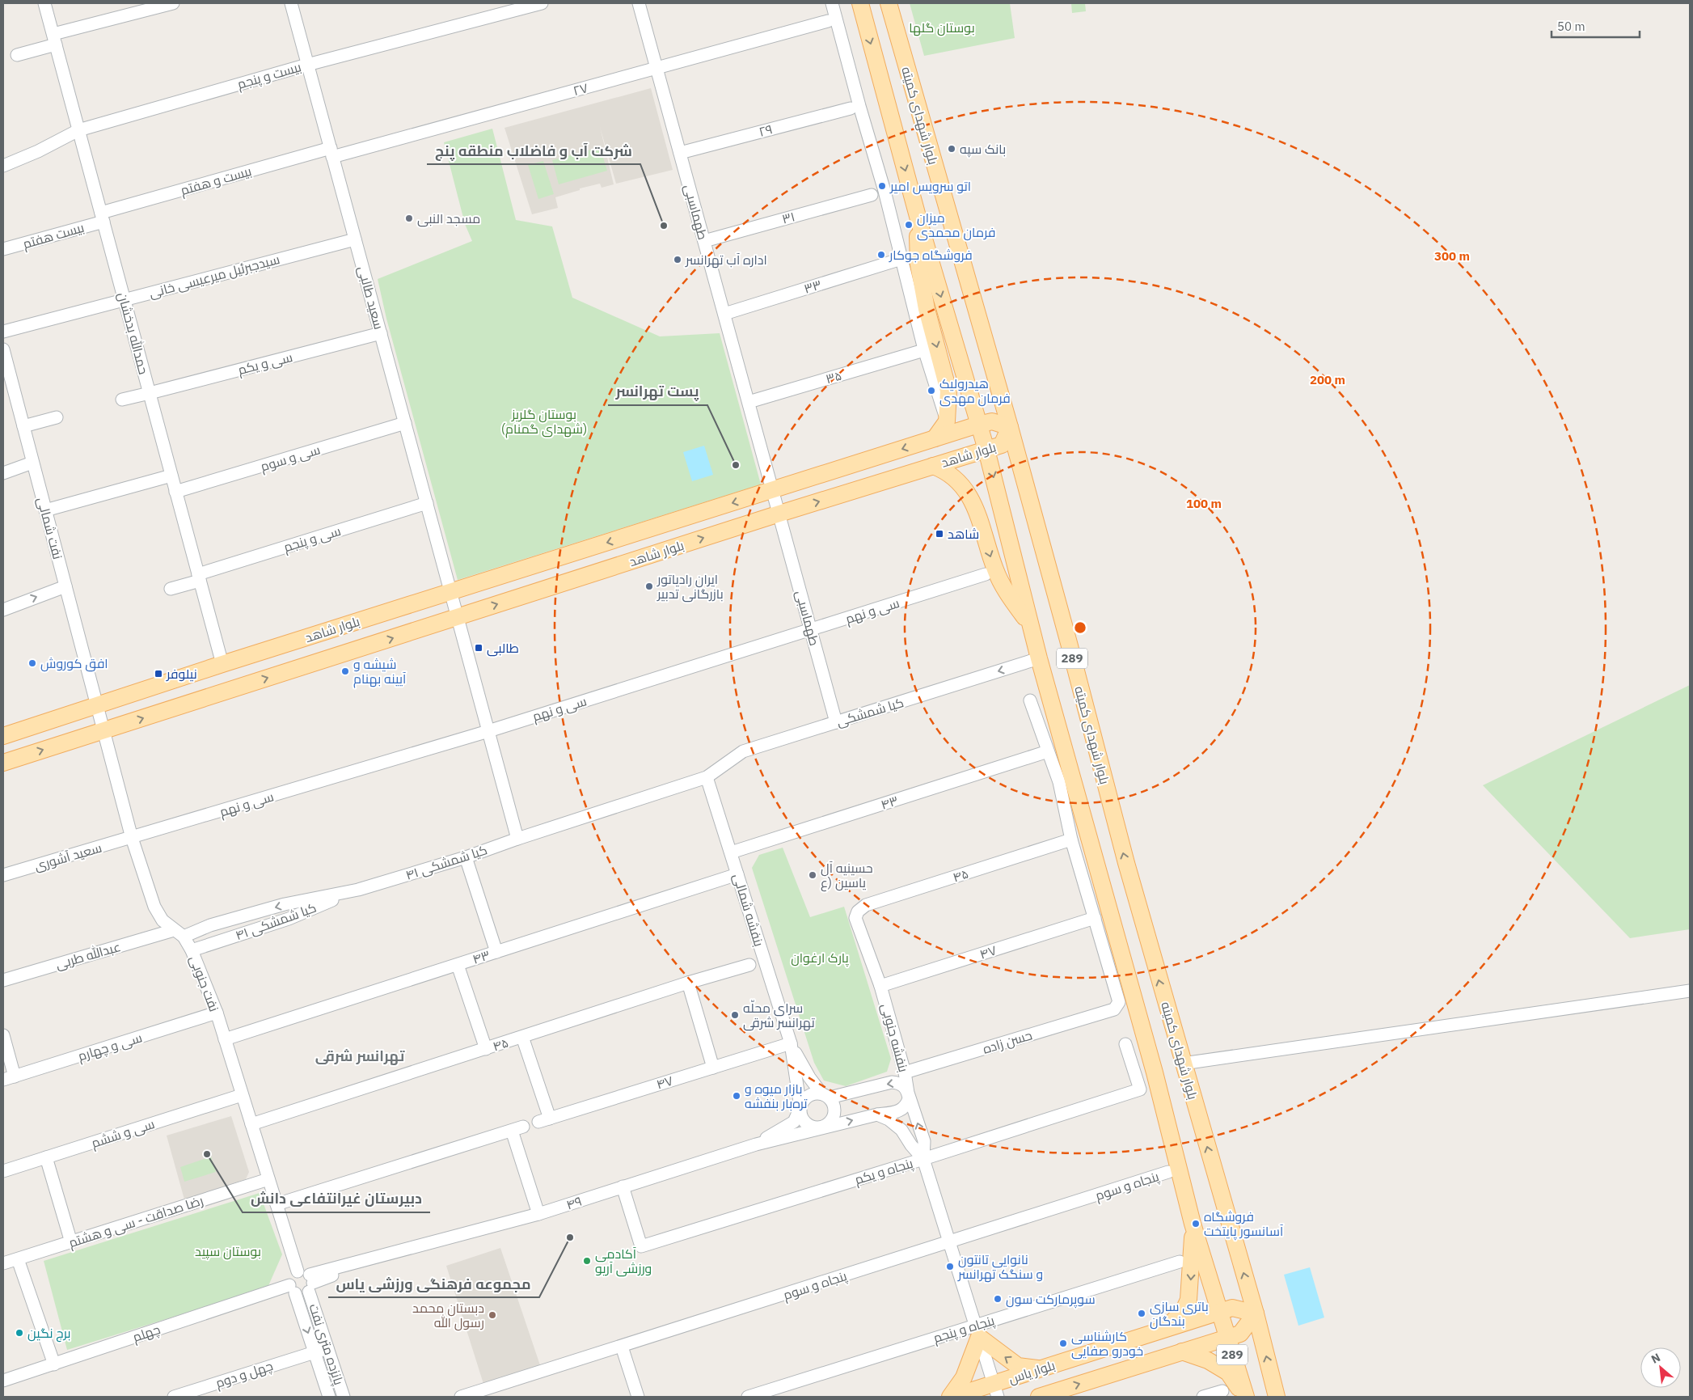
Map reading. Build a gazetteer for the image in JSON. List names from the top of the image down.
{
  "streets": {
    "main road": [
      "بلوار شهدای کمیته",
      "بلوار شاهد",
      "289",
      "بلوار یاس"
    ],
    "street": [
      "بیست و پنجم",
      "۲۷",
      "۲۹",
      "بیست و هفتم",
      "طهماسبی",
      "۳۱",
      "بیست هفتم",
      "سیدجبرئیل میرعیسی خانی",
      "۳۳",
      "سعید طالبی",
      "حمدالله بدخشان",
      "سی و یکم",
      "۳۵",
      "سی و سوم",
      "نفت شمالی",
      "سی و پنجم",
      "سی و نهم",
      "کیا شمشکی",
      "۴۳",
      "سعید آشوری",
      "۴۱ کیا شمشکی",
      "۴۵",
      "بنفشه شمالی",
      "کیا شمشکی ۴۱",
      "۴۷",
      "عبدالله طربی",
      "نفت جنوبی",
      "بنفشه جنوبی",
      "حسن زاده",
      "سی و چهارم",
      "سی و ششم",
      "پنجاه و یکم",
      "پنجاه و سوم",
      "۴۹",
      "رضا صداقت - سی و هشتم",
      "پنجاه و پنجم",
      "چهلم",
      "پانزده متری نفت",
      "چهل و دوم"
    ]
  },
  "crossings": [
    ["بیست و پنجم", "سعید طالبی"],
    ["بیست و پنجم", "حمدالله بدخشان"],
    ["۲۷", "بیست و هفتم"],
    ["۲۷", "طهماسبی"],
    ["۲۷", "سعید طالبی"],
    ["بلوار شهدای کمیته", "بلوار شاهد"],
    ["بلوار شهدای کمیته", "بلوار یاس"],
    ["۲۹", "طهماسبی"],
    ["بیست و هفتم", "بیست هفتم"],
    ["بیست و هفتم", "سعید طالبی"],
    ["بیست و هفتم", "حمدالله بدخشان"],
    ["طهماسبی", "۳۱"],
    ["طهماسبی", "۳۳"],
    ["طهماسبی", "۳۵"],
    ["طهماسبی", "بلوار شاهد"],
    ["طهماسبی", "سی و نهم"],
    ["طهماسبی", "کیا شمشکی"],
    ["بیست هفتم", "حمدالله بدخشان"],
    ["سیدجبرئیل میرعیسی خانی", "سعید طالبی"],
    ["سیدجبرئیل میرعیسی خانی", "حمدالله بدخشان"],
    ["سعید طالبی", "سی و یکم"],
    ["سعید طالبی", "بلوار شاهد"],
    ["سعید طالبی", "سی و سوم"],
    ["سعید طالبی", "سی و پنجم"],
    ["حمدالله بدخشان", "سی و یکم"],
    ["حمدالله بدخشان", "بلوار شاهد"],
    ["حمدالله بدخشان", "سی و سوم"],
    ["حمدالله بدخشان", "سی و پنجم"],
    ["بلوار شاهد", "نفت شمالی"],
    ["بلوار شاهد", "289"],
    ["بلوار شاهد", "نفت جنوبی"],
    ["نفت شمالی", "نفت جنوبی"],
    ["سی و نهم", "سعید آشوری"],
    ["سی و نهم", "نفت جنوبی"],
    ["289", "کیا شمشکی"],
    ["289", "بلوار یاس"],
    ["کیا شمشکی", "۴۱ کیا شمشکی"],
    ["کیا شمشکی", "بنفشه شمالی"],
    ["۴۳", "بنفشه شمالی"],
    ["۴۳", "نفت جنوبی"],
    ["سعید آشوری", "نفت جنوبی"],
    ["۴۱ کیا شمشکی", "بنفشه شمالی"],
    ["۴۱ کیا شمشکی", "کیا شمشکی ۴۱"],
    ["۴۱ کیا شمشکی", "عبدالله طربی"],
    ["۴۱ کیا شمشکی", "نفت جنوبی"],
    ["۴۵", "۴۷"],
    ["۴۵", "نفت جنوبی"],
    ["۴۵", "بنفشه جنوبی"],
    ["بنفشه شمالی", "۴۷"],
    ["کیا شمشکی ۴۱", "نفت جنوبی"],
    ["۴۷", "بنفشه جنوبی"],
    ["۴۷", "حسن زاده"],
    ["عبدالله طربی", "نفت جنوبی"],
    ["نفت جنوبی", "سی و چهارم"],
    ["نفت جنوبی", "سی و ششم"],
    ["نفت جنوبی", "۴۹"],
    ["نفت جنوبی", "رضا صداقت - سی و هشتم"],
    ["نفت جنوبی", "چهلم"],
    ["نفت جنوبی", "پانزده متری نفت"],
    ["بنفشه جنوبی", "حسن زاده"],
    ["بنفشه جنوبی", "پنجاه و یکم"],
    ["بنفشه جنوبی", "پنجاه و سوم"],
    ["بنفشه جنوبی", "پنجاه و پنجم"],
    ["بنفشه جنوبی", "بلوار یاس"],
    ["پنجاه و یکم", "۴۹"],
    ["۴۹", "چهلم"],
    ["۴۹", "پانزده متری نفت"],
    ["چهلم", "پانزده متری نفت"],
    ["پانزده متری نفت", "چهل و دوم"]
  ],
  "one_way": ["کیا شمشکی"],
  "districts": ["تهرانسر شرقی"],
  "parks": [
    "بوستان گلها",
    "بوستان گلریز (شهدای گمنام)",
    "پارک ارغوان",
    "بوستان سپید"
  ],
  "places": {
    "other": [
      "بانک سپه",
      "اتو سرویس امیر",
      "مسجد النبی",
      "میزان فرمان محمدی",
      "شرکت آب و فاضلاب منطقه پنج",
      "فروشگاه جوکار",
      "اداره آب تهرانسر",
      "هیدرولیک فرمان مهدی",
      "پست تهرانسر",
      "ایران رادیاتور بازرگانی تدبیر",
      "افق کوروش",
      "شیشه و آیینه بهنام",
      "حسینیه آل یاسین (ع",
      "سرای محلّه تهرانسر شرقی",
      "بازار میوه و تره‌بار بنفشه",
      "دبیرستان غیرانتفاعی دانش",
      "فروشگاه آسانسور پایتخت",
      "مجموعه فرهنگی ورزشی یاس",
      "آکادمی ورزشی آریو",
      "نانوایی تانتون و سنگک تهرانسر",
      "سوپرمارکت سون",
      "باتری سازی بندگان",
      "دبستان محمد رسول الله",
      "برج نگین",
      "کارشناسی خودرو صفایی"
    ],
    "transit": ["شاهد", "طالبی", "نیلوفر"]
  },
  "scale_bar": "50 m",
  "north": "top left",
  "rings": ["300 m", "200 m", "100 m"]
}
